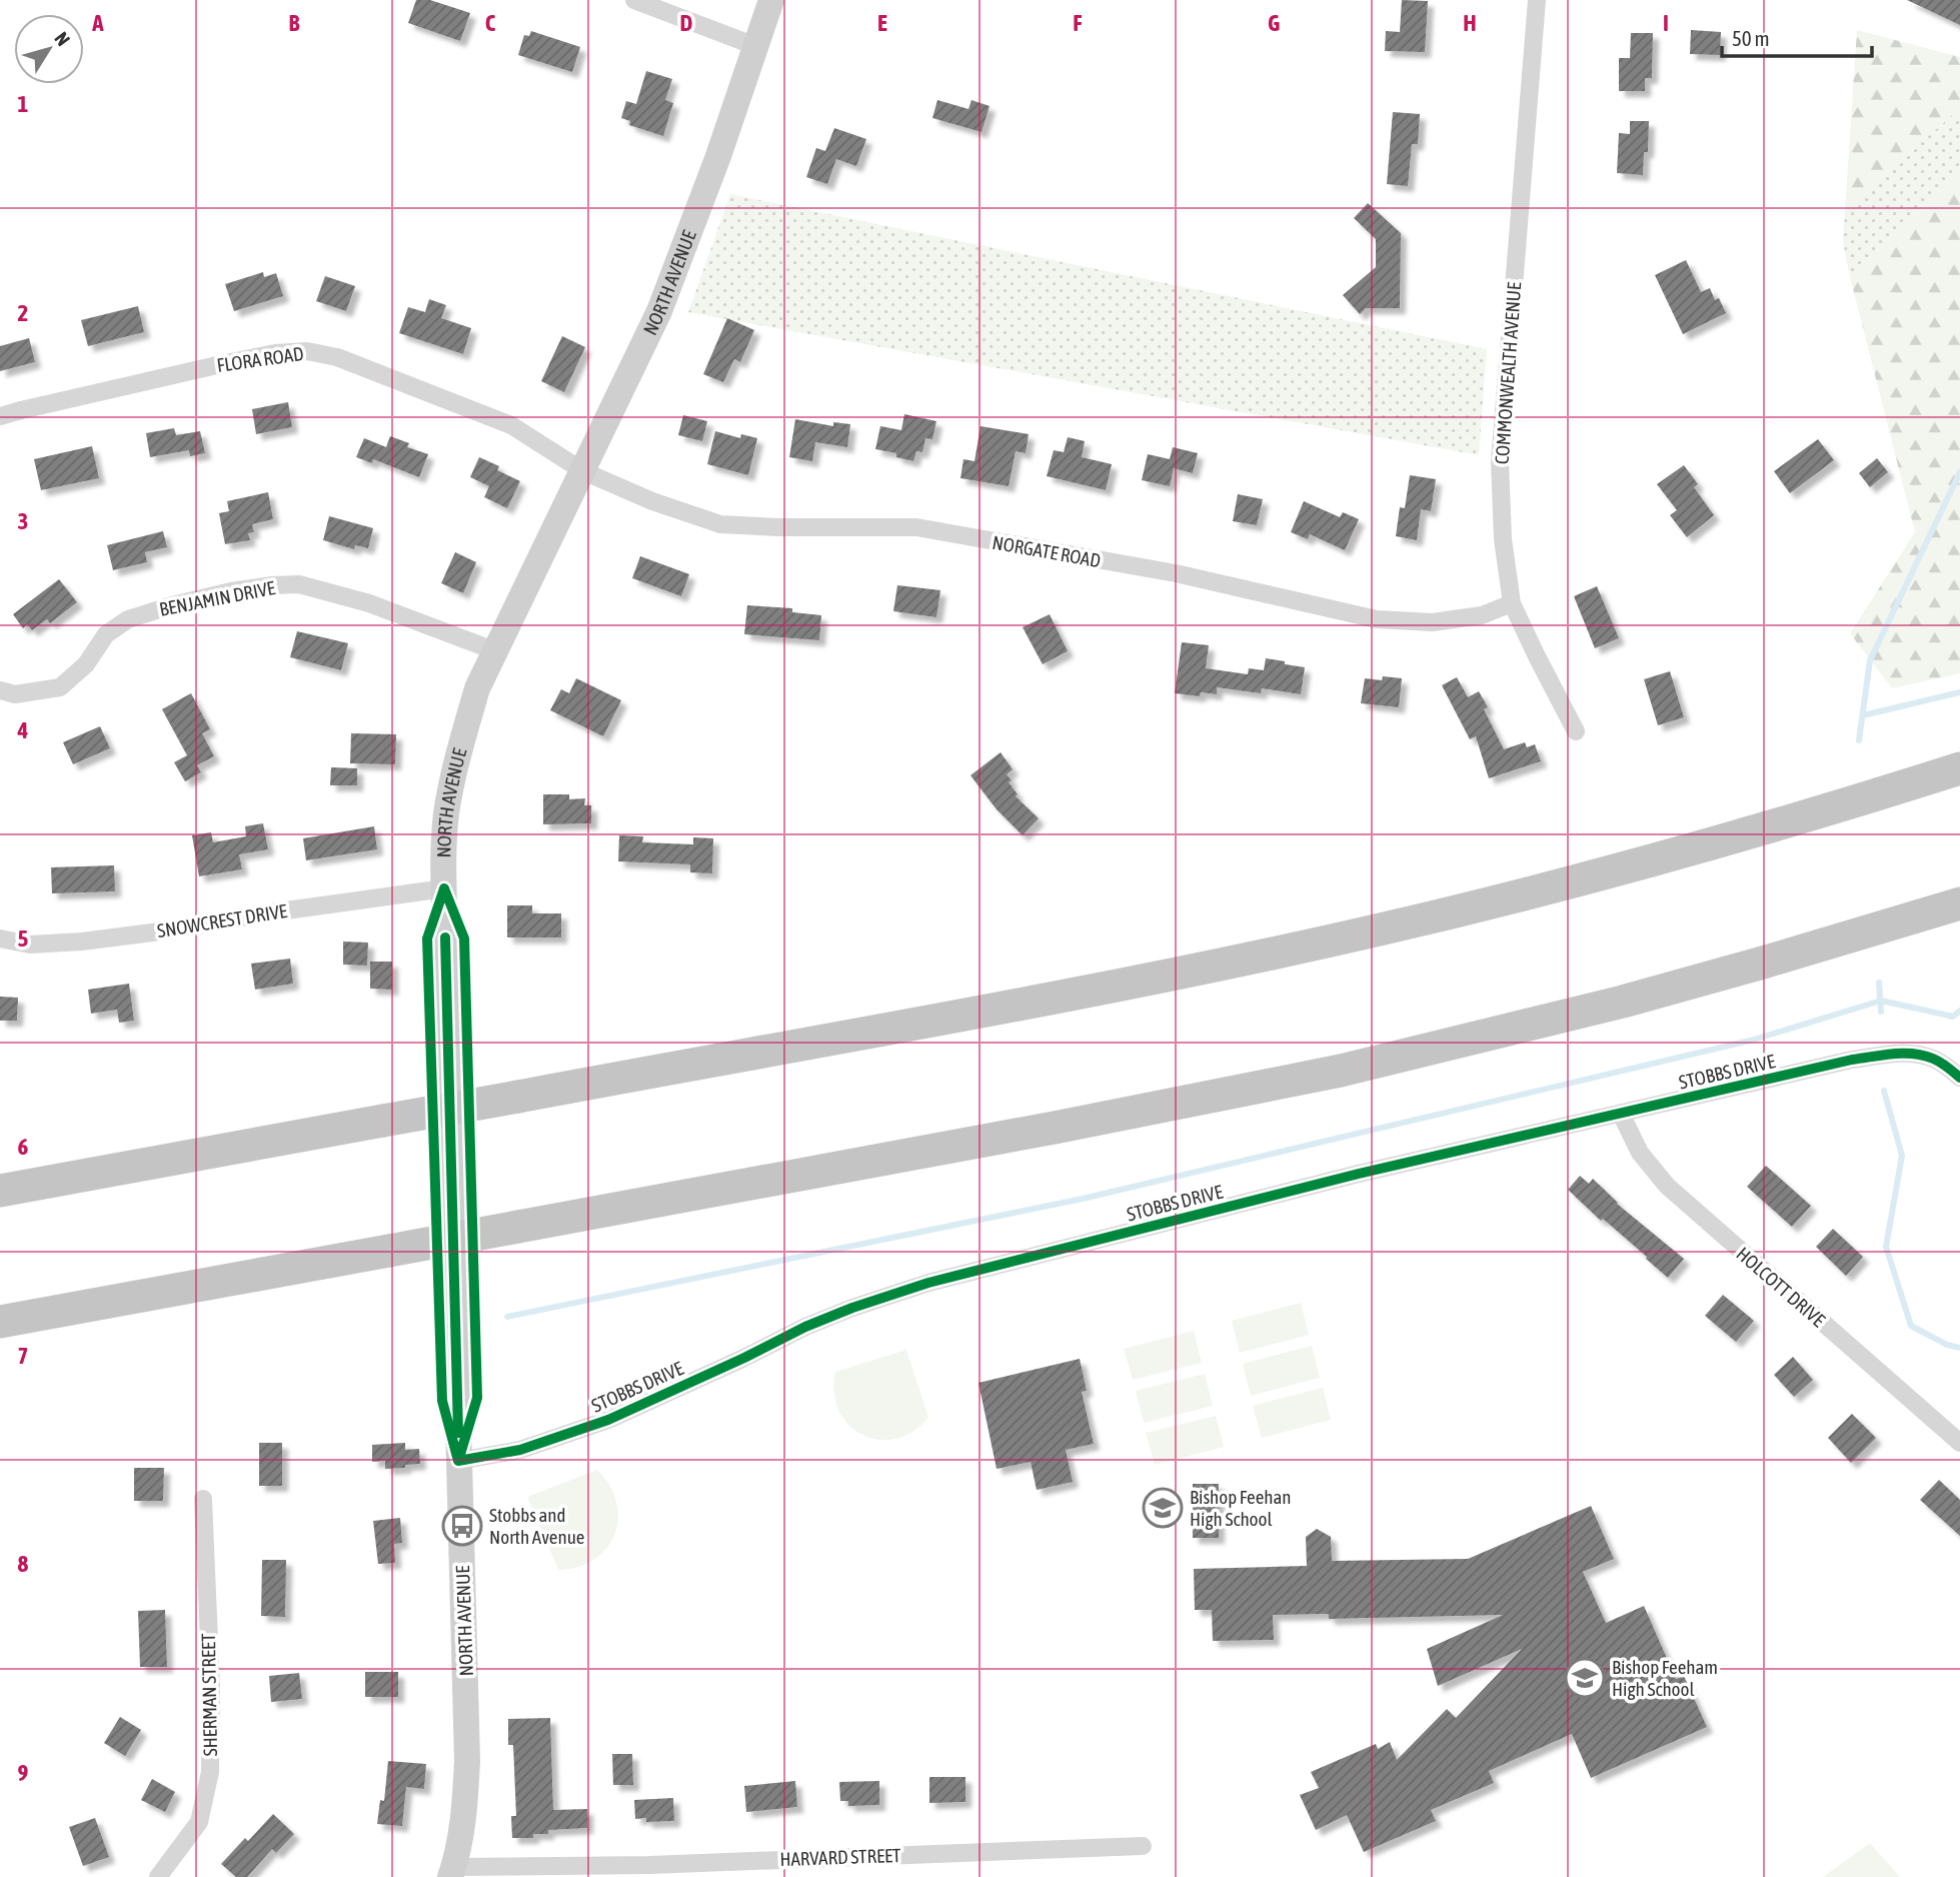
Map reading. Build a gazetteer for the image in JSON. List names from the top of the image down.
{
  "streets": {
    "main road": ["NORTH AVENUE"],
    "street": [
      "FLORA ROAD",
      "COMMONWEALTH AVENUE",
      "NORGATE ROAD",
      "BENJAMIN DRIVE",
      "SNOWCREST DRIVE",
      "STOBBS DRIVE",
      "HOLCOTT DRIVE",
      "SHERMAN STREET",
      "HARVARD STREET"
    ]
  },
  "crossings": [
    ["NORTH AVENUE", "FLORA ROAD"],
    ["NORTH AVENUE", "NORGATE ROAD"],
    ["NORTH AVENUE", "BENJAMIN DRIVE"],
    ["NORTH AVENUE", "SNOWCREST DRIVE"],
    ["NORTH AVENUE", "STOBBS DRIVE"],
    ["NORTH AVENUE", "HARVARD STREET"],
    ["FLORA ROAD", "NORGATE ROAD"],
    ["COMMONWEALTH AVENUE", "NORGATE ROAD"],
    ["STOBBS DRIVE", "HOLCOTT DRIVE"]
  ],
  "places": {
    "school or university": ["Bishop Feehan High School", "Bishop Feeham High School"],
    "bus stop": ["Stobbs and North Avenue"]
  },
  "scale_bar": "50 m",
  "north": "top right",
  "grid": {
    "columns": [
      "A",
      "B",
      "C",
      "D",
      "E",
      "F",
      "G",
      "H",
      "I"
    ],
    "rows": [
      "1",
      "2",
      "3",
      "4",
      "5",
      "6",
      "7",
      "8",
      "9"
    ]
  }
}
